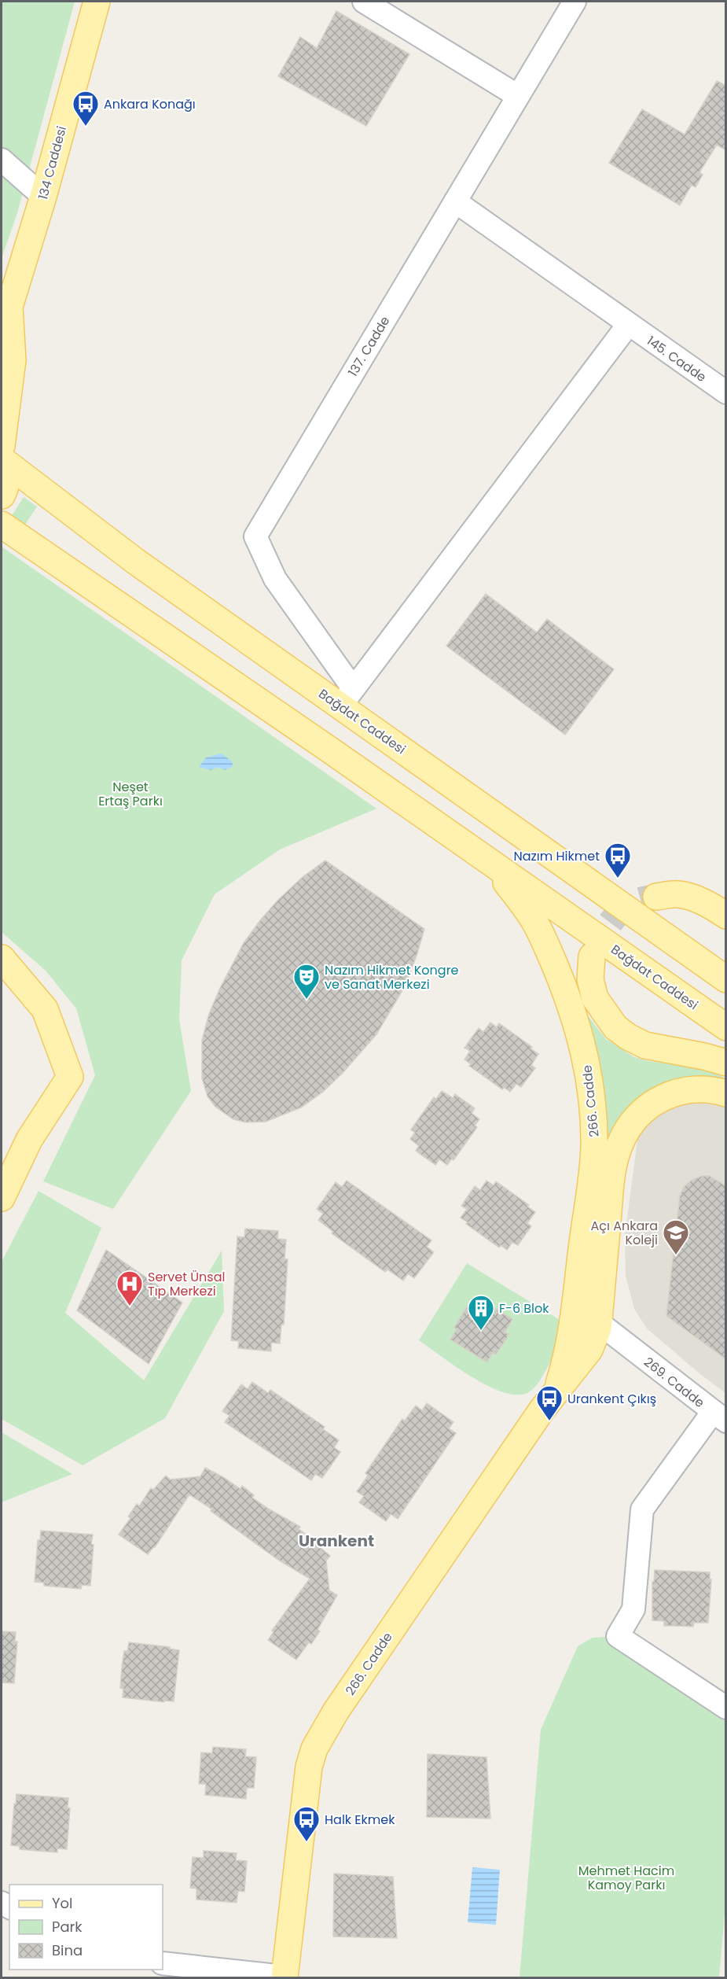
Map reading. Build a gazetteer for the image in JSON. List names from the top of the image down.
{
  "streets": {
    "main road": ["134 Caddesi", "Bağdat Caddesi", "266. Cadde"],
    "street": ["137. Cadde", "145. Cadde", "269. Cadde"]
  },
  "crossings": [
    ["137. Cadde", "145. Cadde"],
    ["137. Cadde", "Bağdat Caddesi"],
    ["Bağdat Caddesi", "266. Cadde"],
    ["266. Cadde", "269. Cadde"]
  ],
  "districts": ["Urankent"],
  "parks": ["Neşet Ertaş Parkı", "Mehmet Hacim Kamoy Parkı"],
  "places": {
    "bus stop": [
      "Ankara Konağı",
      "Nazım Hikmet",
      "Urankent Çıkış",
      "Halk Ekmek"
    ],
    "theatre": ["Nazım Hikmet Kongre ve Sanat Merkezi"],
    "school or university": ["Açı Ankara Koleji"],
    "hospital": ["Servet Ünsal Tıp Merkezi"],
    "building": ["F-6 Blok"]
  },
  "legend": ["Yol", "Park", "Bina"]
}
